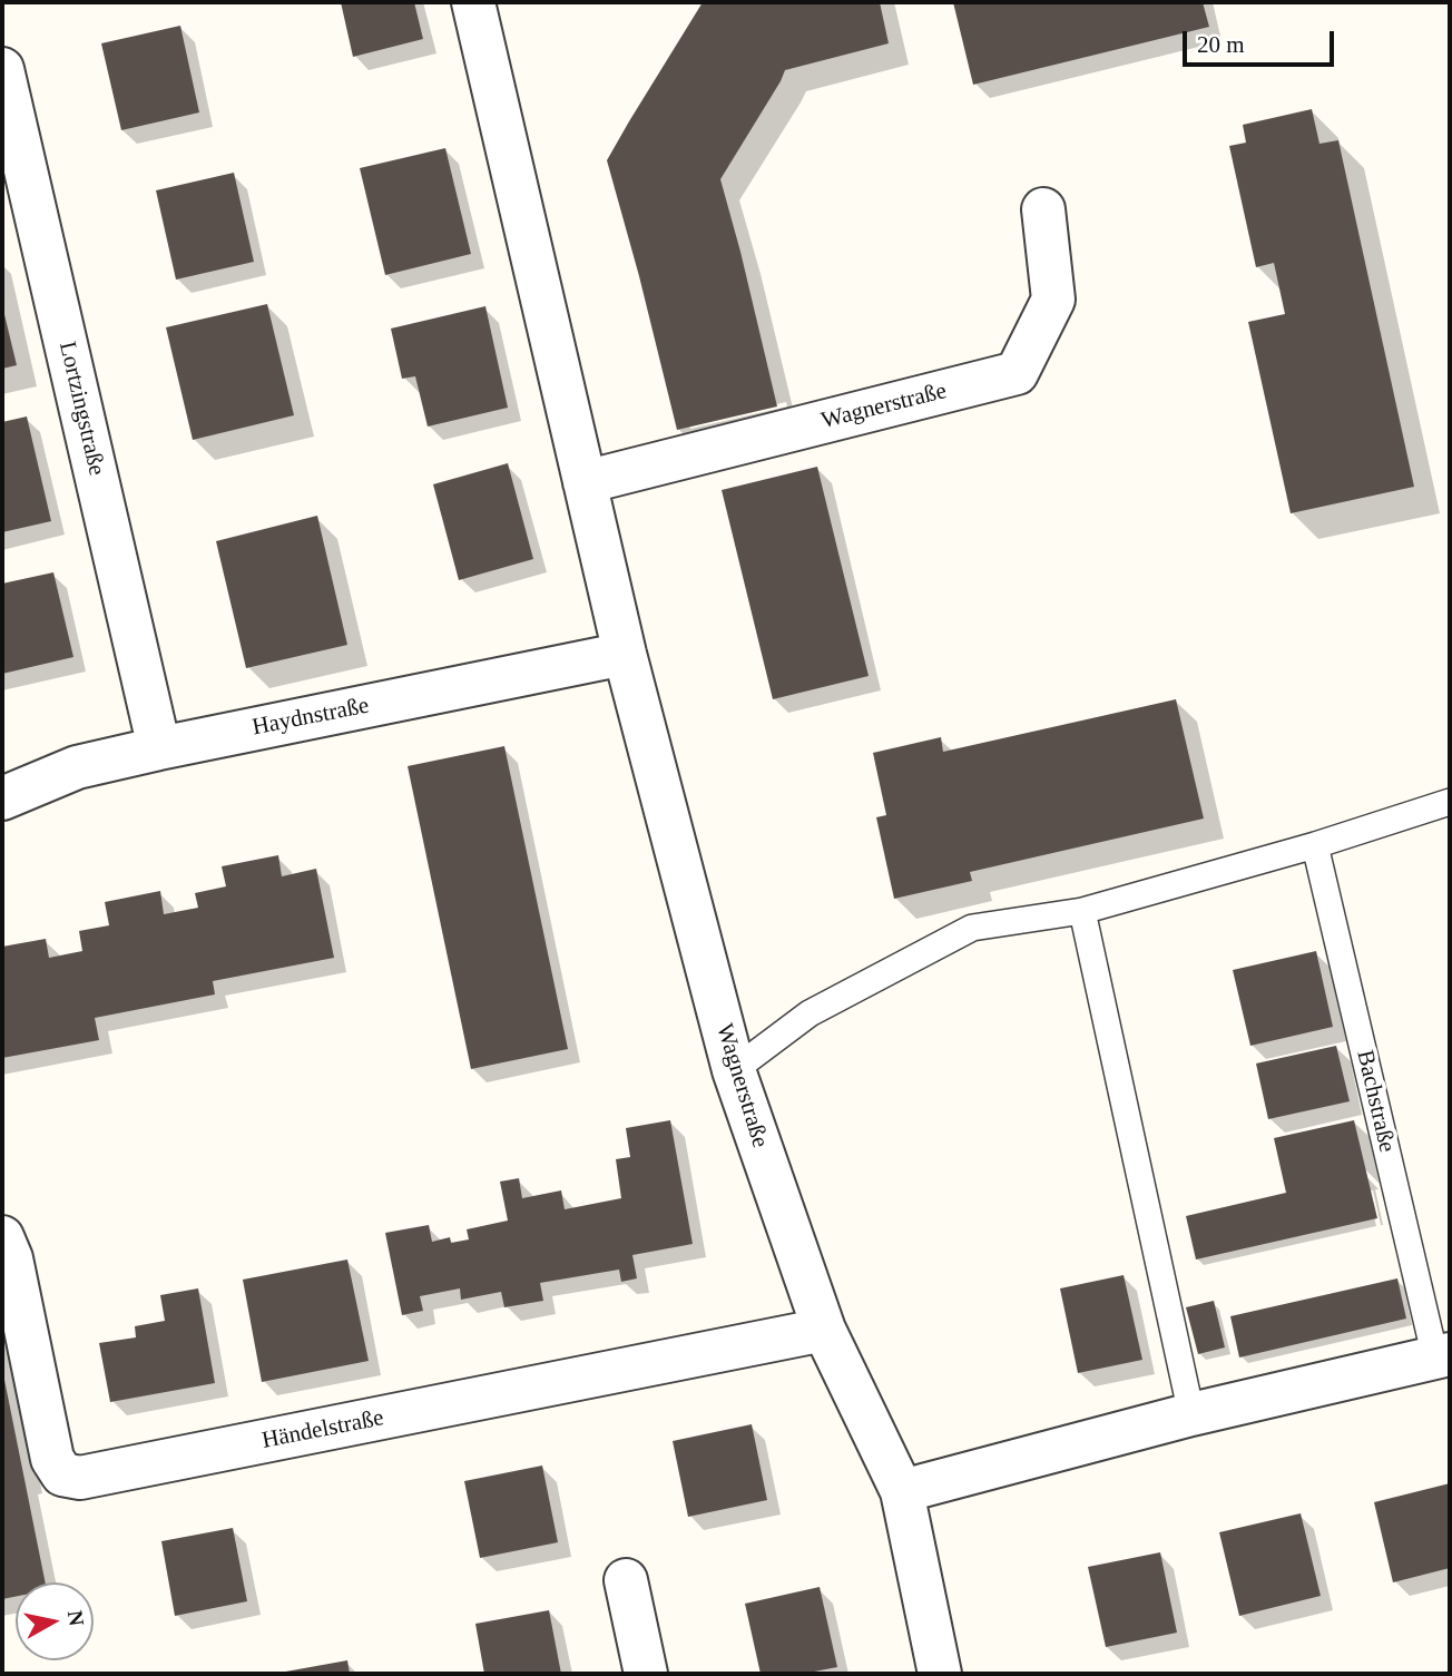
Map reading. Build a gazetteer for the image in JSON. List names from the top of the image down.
{
  "streets": {
    "street": [
      "Wagnerstraße",
      "Lortzingstraße",
      "Haydnstraße",
      "Bachstraße",
      "Händelstraße"
    ]
  },
  "crossings": [
    ["Wagnerstraße", "Haydnstraße"],
    ["Wagnerstraße", "Bachstraße"],
    ["Wagnerstraße", "Händelstraße"],
    ["Lortzingstraße", "Haydnstraße"]
  ],
  "scale_bar": "20 m",
  "north": "right"
}
